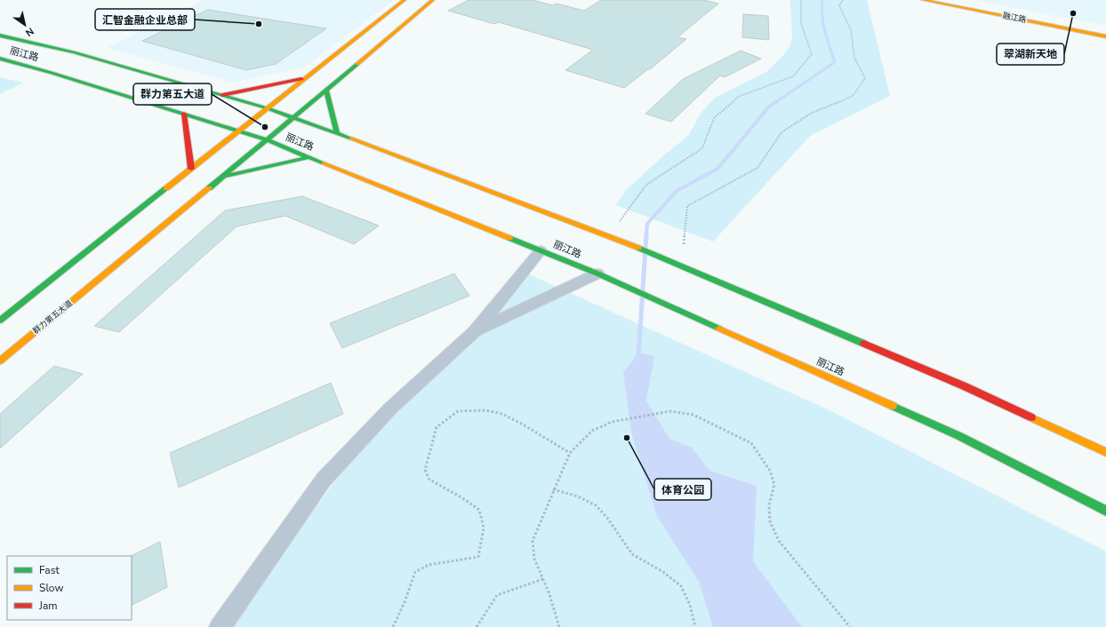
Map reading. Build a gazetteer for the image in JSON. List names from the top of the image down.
{
  "streets": {
    "main road": ["融江路", "丽江路", "群力第五大道"]
  },
  "crossings": [
    ["丽江路", "群力第五大道"]
  ],
  "places": [
    "翠湖新天地",
    "汇智金融企业总部",
    "群力第五大道",
    "体育公园"
  ],
  "legend": ["Fast", "Slow", "Jam"],
  "north": "bottom right"
}
